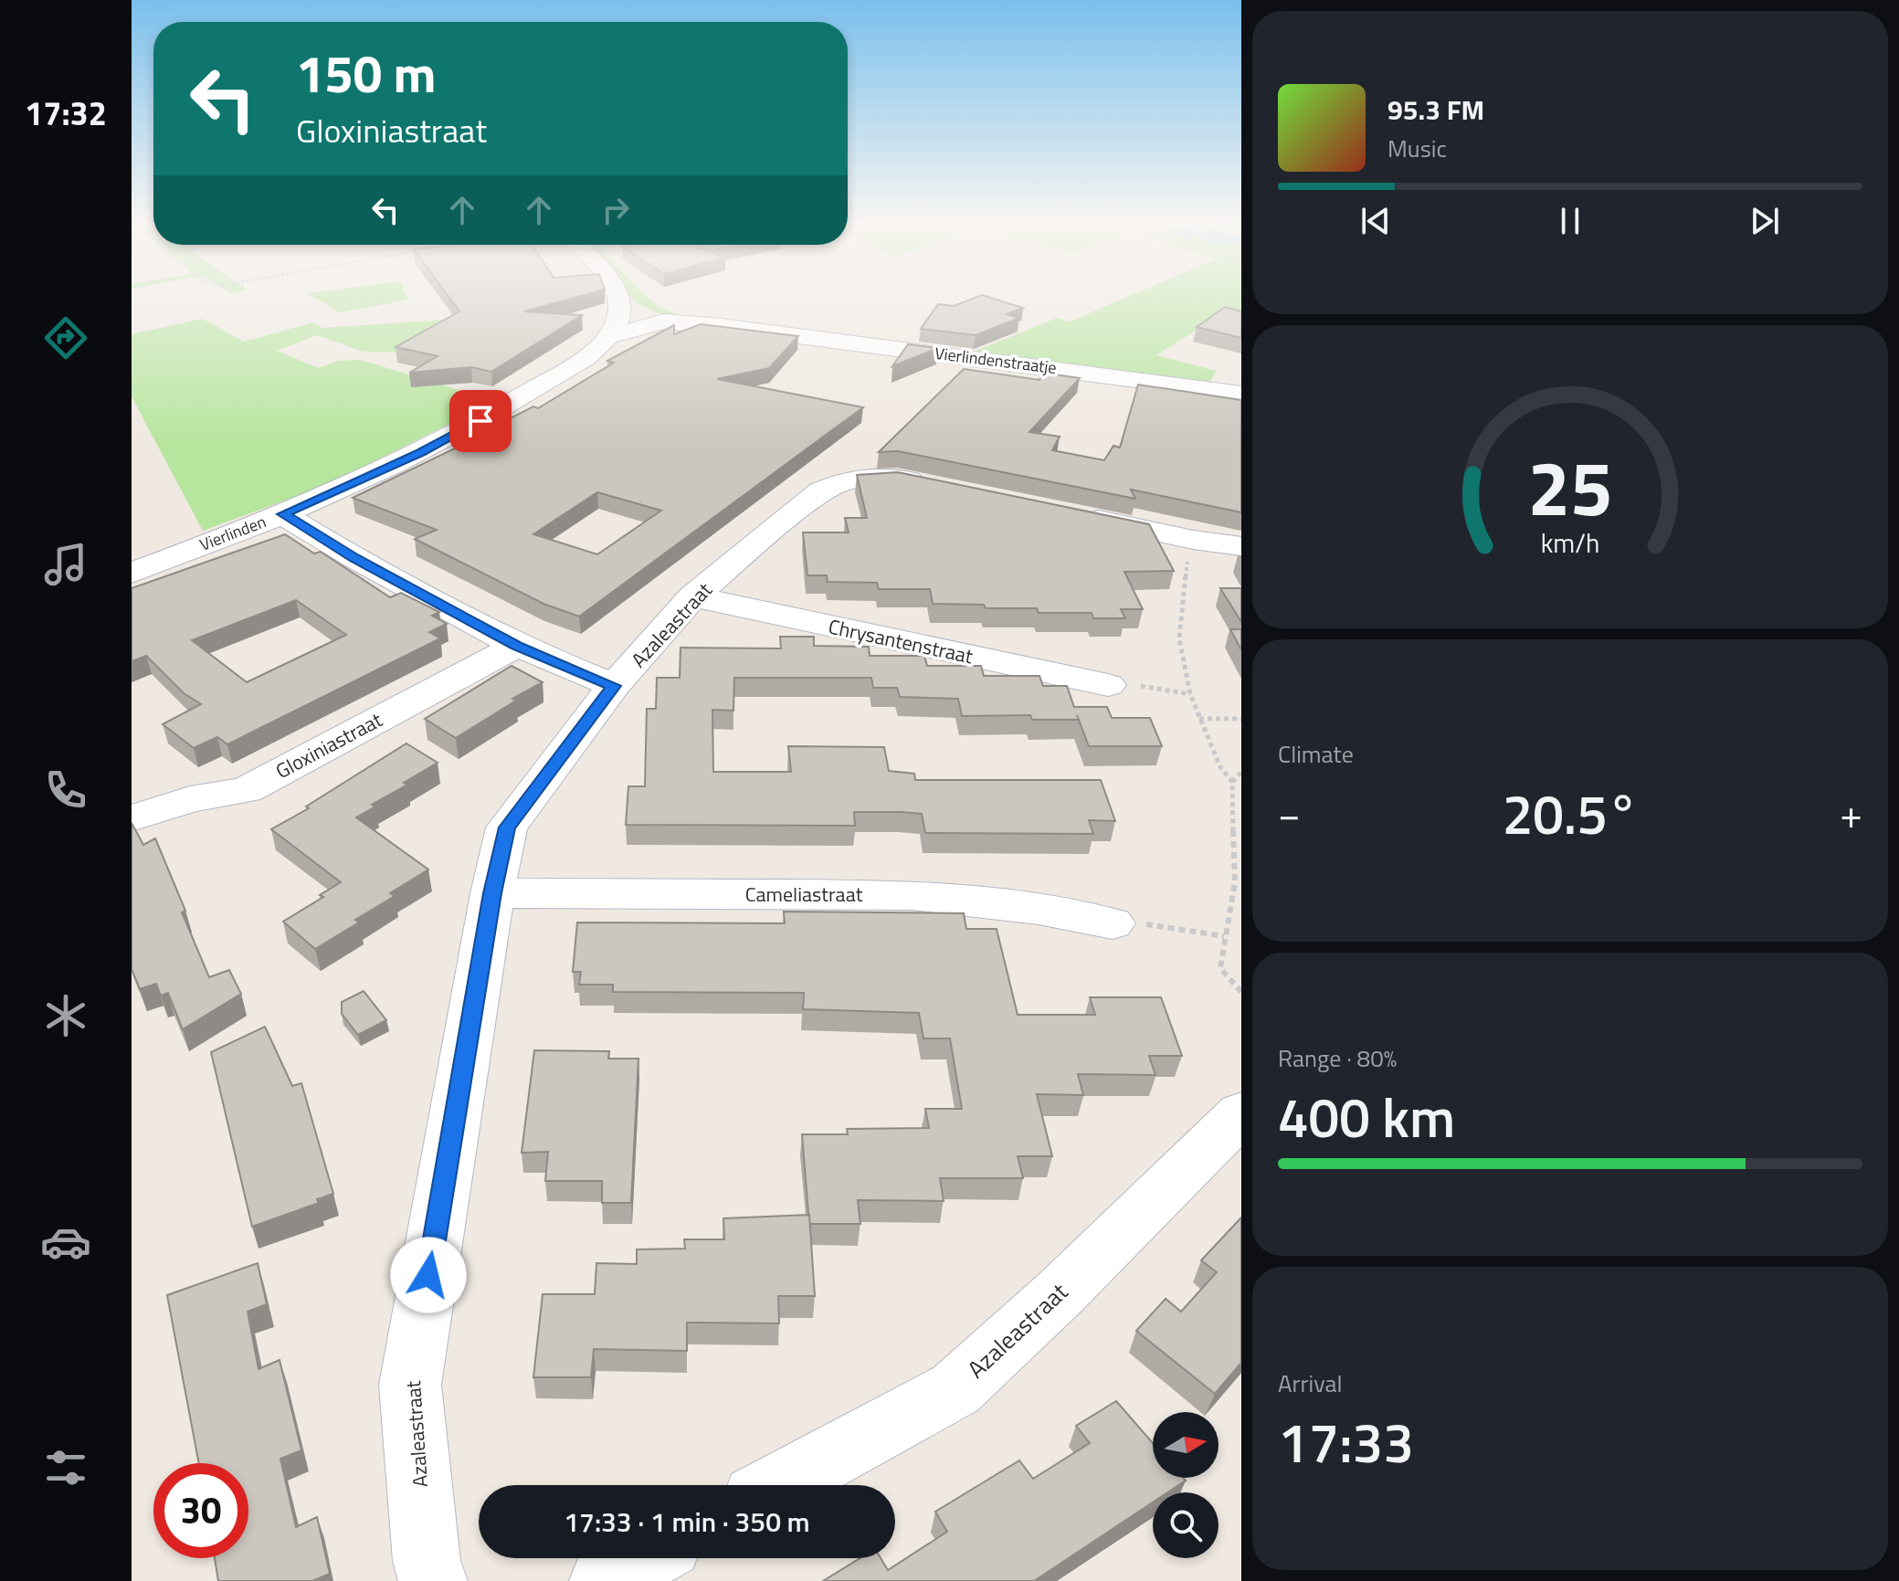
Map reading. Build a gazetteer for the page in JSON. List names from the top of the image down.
{
  "streets": {
    "street": [
      "Vierlindenstraatje",
      "Vierlinden",
      "Azaleastraat",
      "Chrysantenstraat",
      "Gloxiniastraat",
      "Cameliastraat"
    ]
  },
  "crossings": [
    ["Vierlindenstraatje", "Vierlinden"],
    ["Azaleastraat", "Chrysantenstraat"],
    ["Azaleastraat", "Cameliastraat"]
  ],
  "north": "right",
  "page": {
    "tabs": "17:32",
    "turn": ["150 m", "Gloxiniastraat"],
    "song": ["95.3 FM", "Music"],
    "tile": [
      "Climate",
      ["Range · 80%", "400 km"],
      ["Arrival", "17:33"]
    ],
    "heat": ["−", "20.5°", "+"],
    "limit": "30",
    "trip": "17:33 · 1 min · 350 m",
    "gauge": ["25", "km/h"]
  }
}
